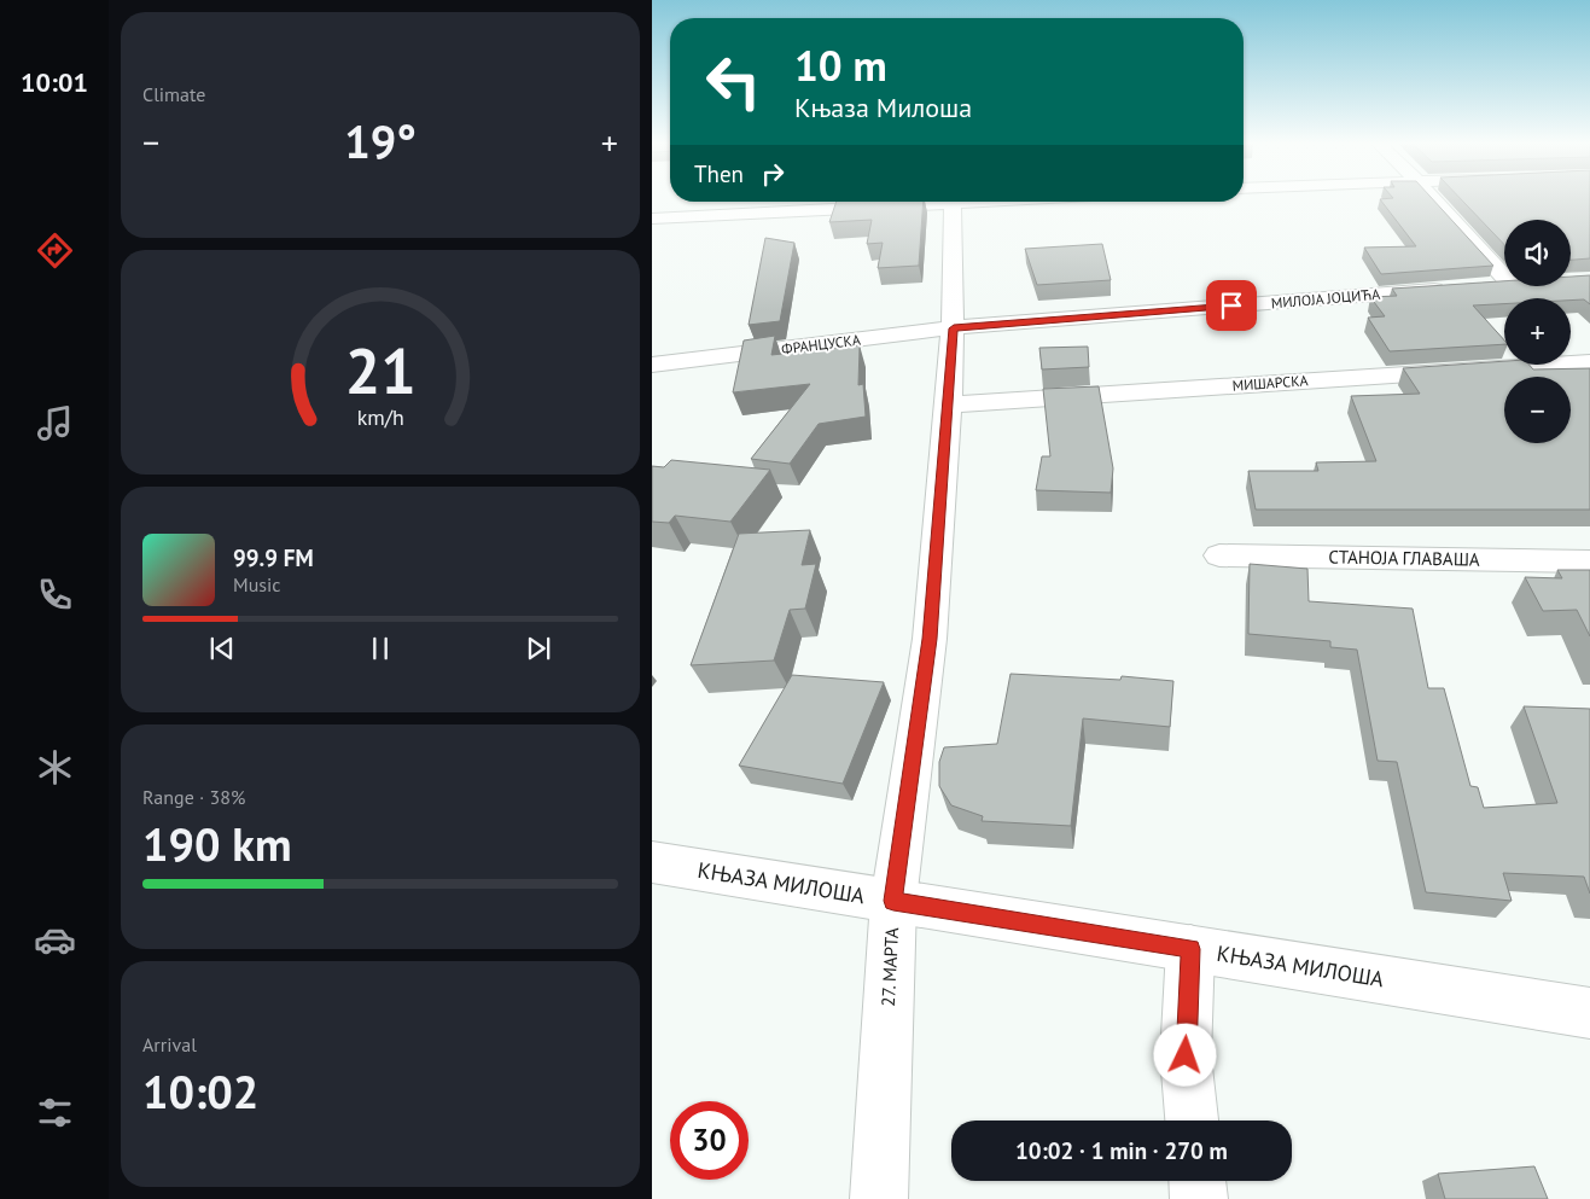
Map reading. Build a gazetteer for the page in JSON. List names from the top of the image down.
{
  "streets": {
    "street": [
      "МИЛОЈА ЈОЦИЋА",
      "ФРАНЦУСКА",
      "МИШАРСКА",
      "СТАНОЈА ГЛАВАША",
      "КЊАЗА МИЛОША",
      "27. МАРТА"
    ]
  },
  "crossings": [
    ["МИЛОЈА ЈОЦИЋА", "ФРАНЦУСКА"],
    ["МИЛОЈА ЈОЦИЋА", "27. МАРТА"],
    ["ФРАНЦУСКА", "27. МАРТА"],
    ["МИШАРСКА", "27. МАРТА"],
    ["КЊАЗА МИЛОША", "27. МАРТА"]
  ],
  "page": {
    "tabs": "10:01",
    "tile": [
      "Climate",
      ["Range · 38%", "190 km"],
      ["Arrival", "10:02"]
    ],
    "turn": ["10 m", "Књаза Милоша"],
    "heat": ["−", "19°", "+"],
    "then": "Then",
    "map_buttons": ["+", "−"],
    "song": ["99.9 FM", "Music"],
    "limit": "30",
    "trip": "10:02 · 1 min · 270 m",
    "gauge": ["21", "km/h"]
  }
}
